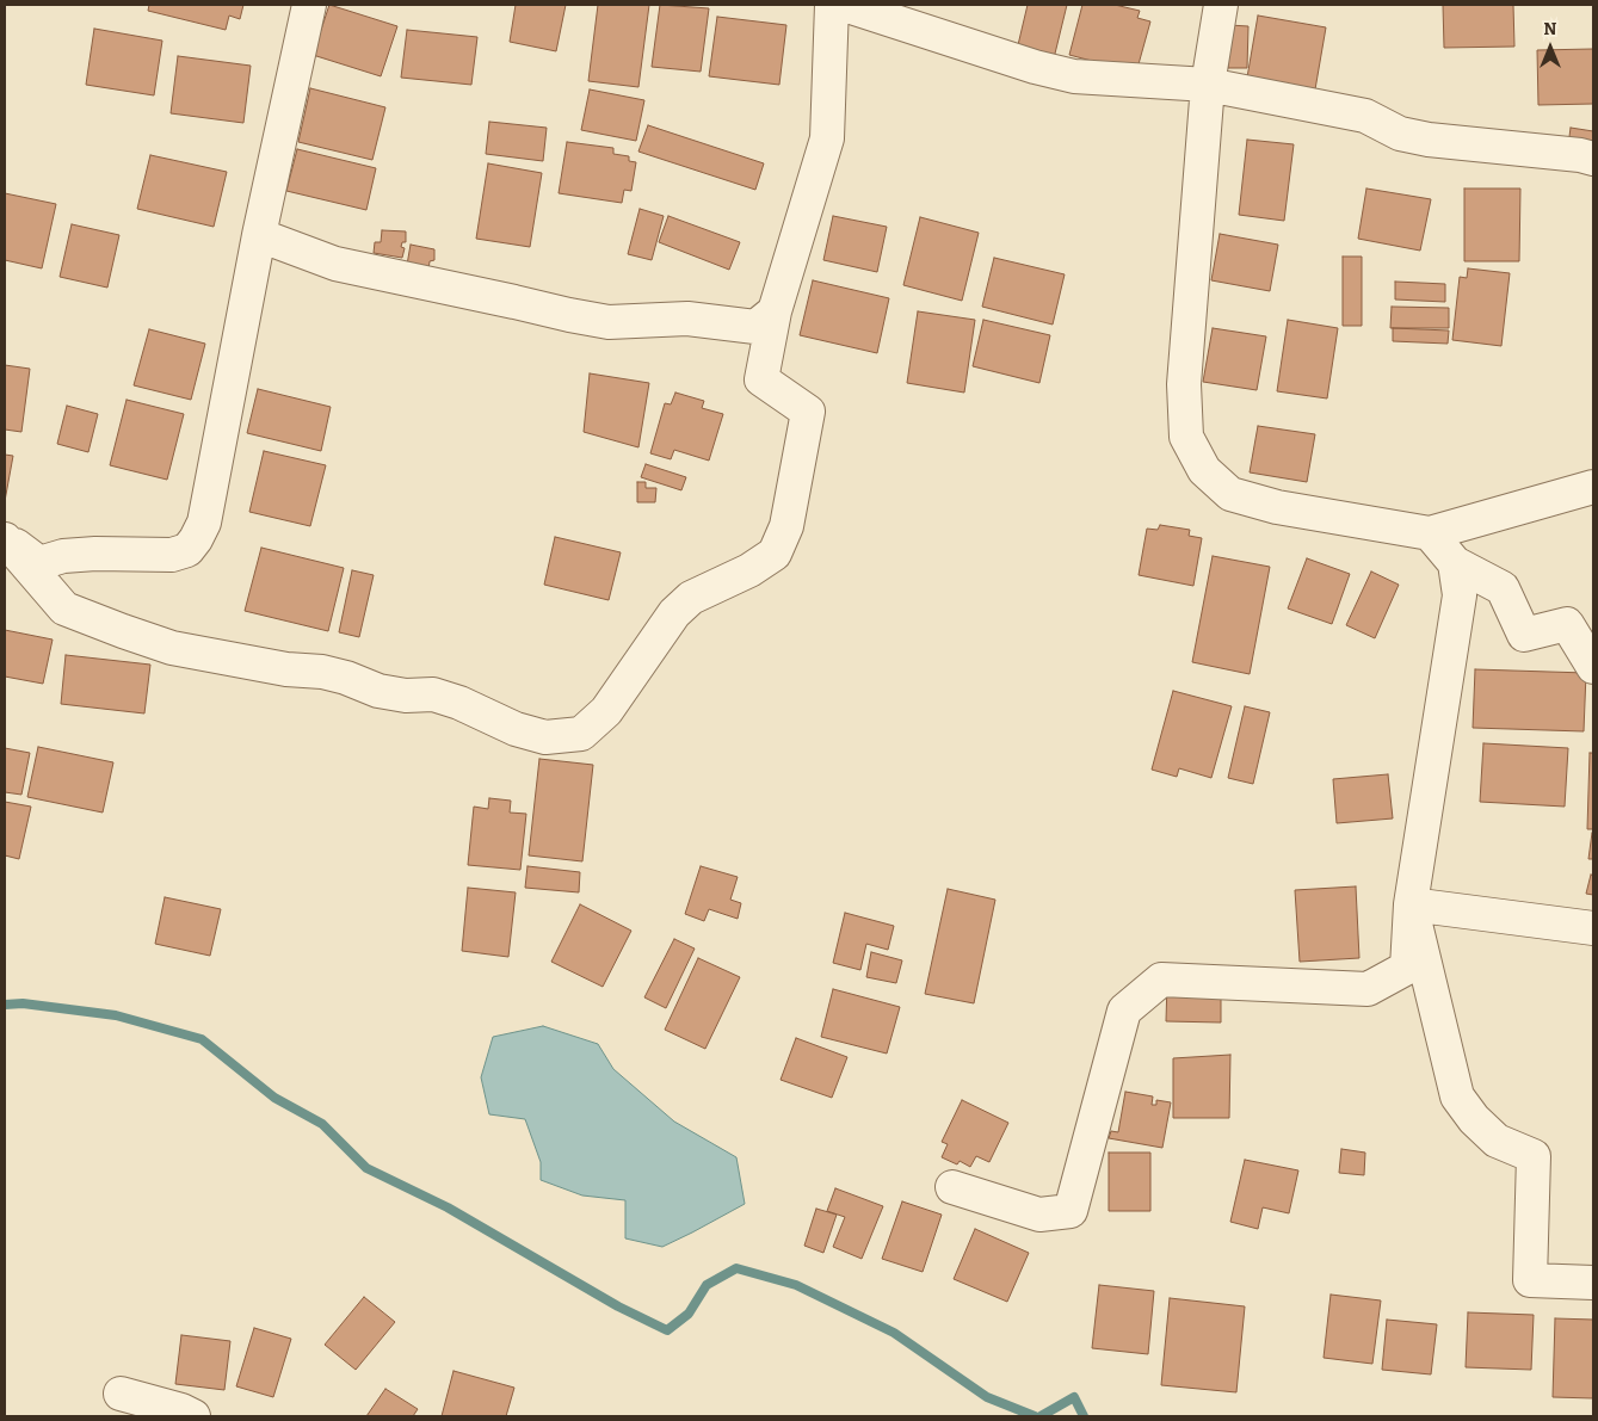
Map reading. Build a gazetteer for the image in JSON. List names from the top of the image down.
{
  "north": "top"
}
